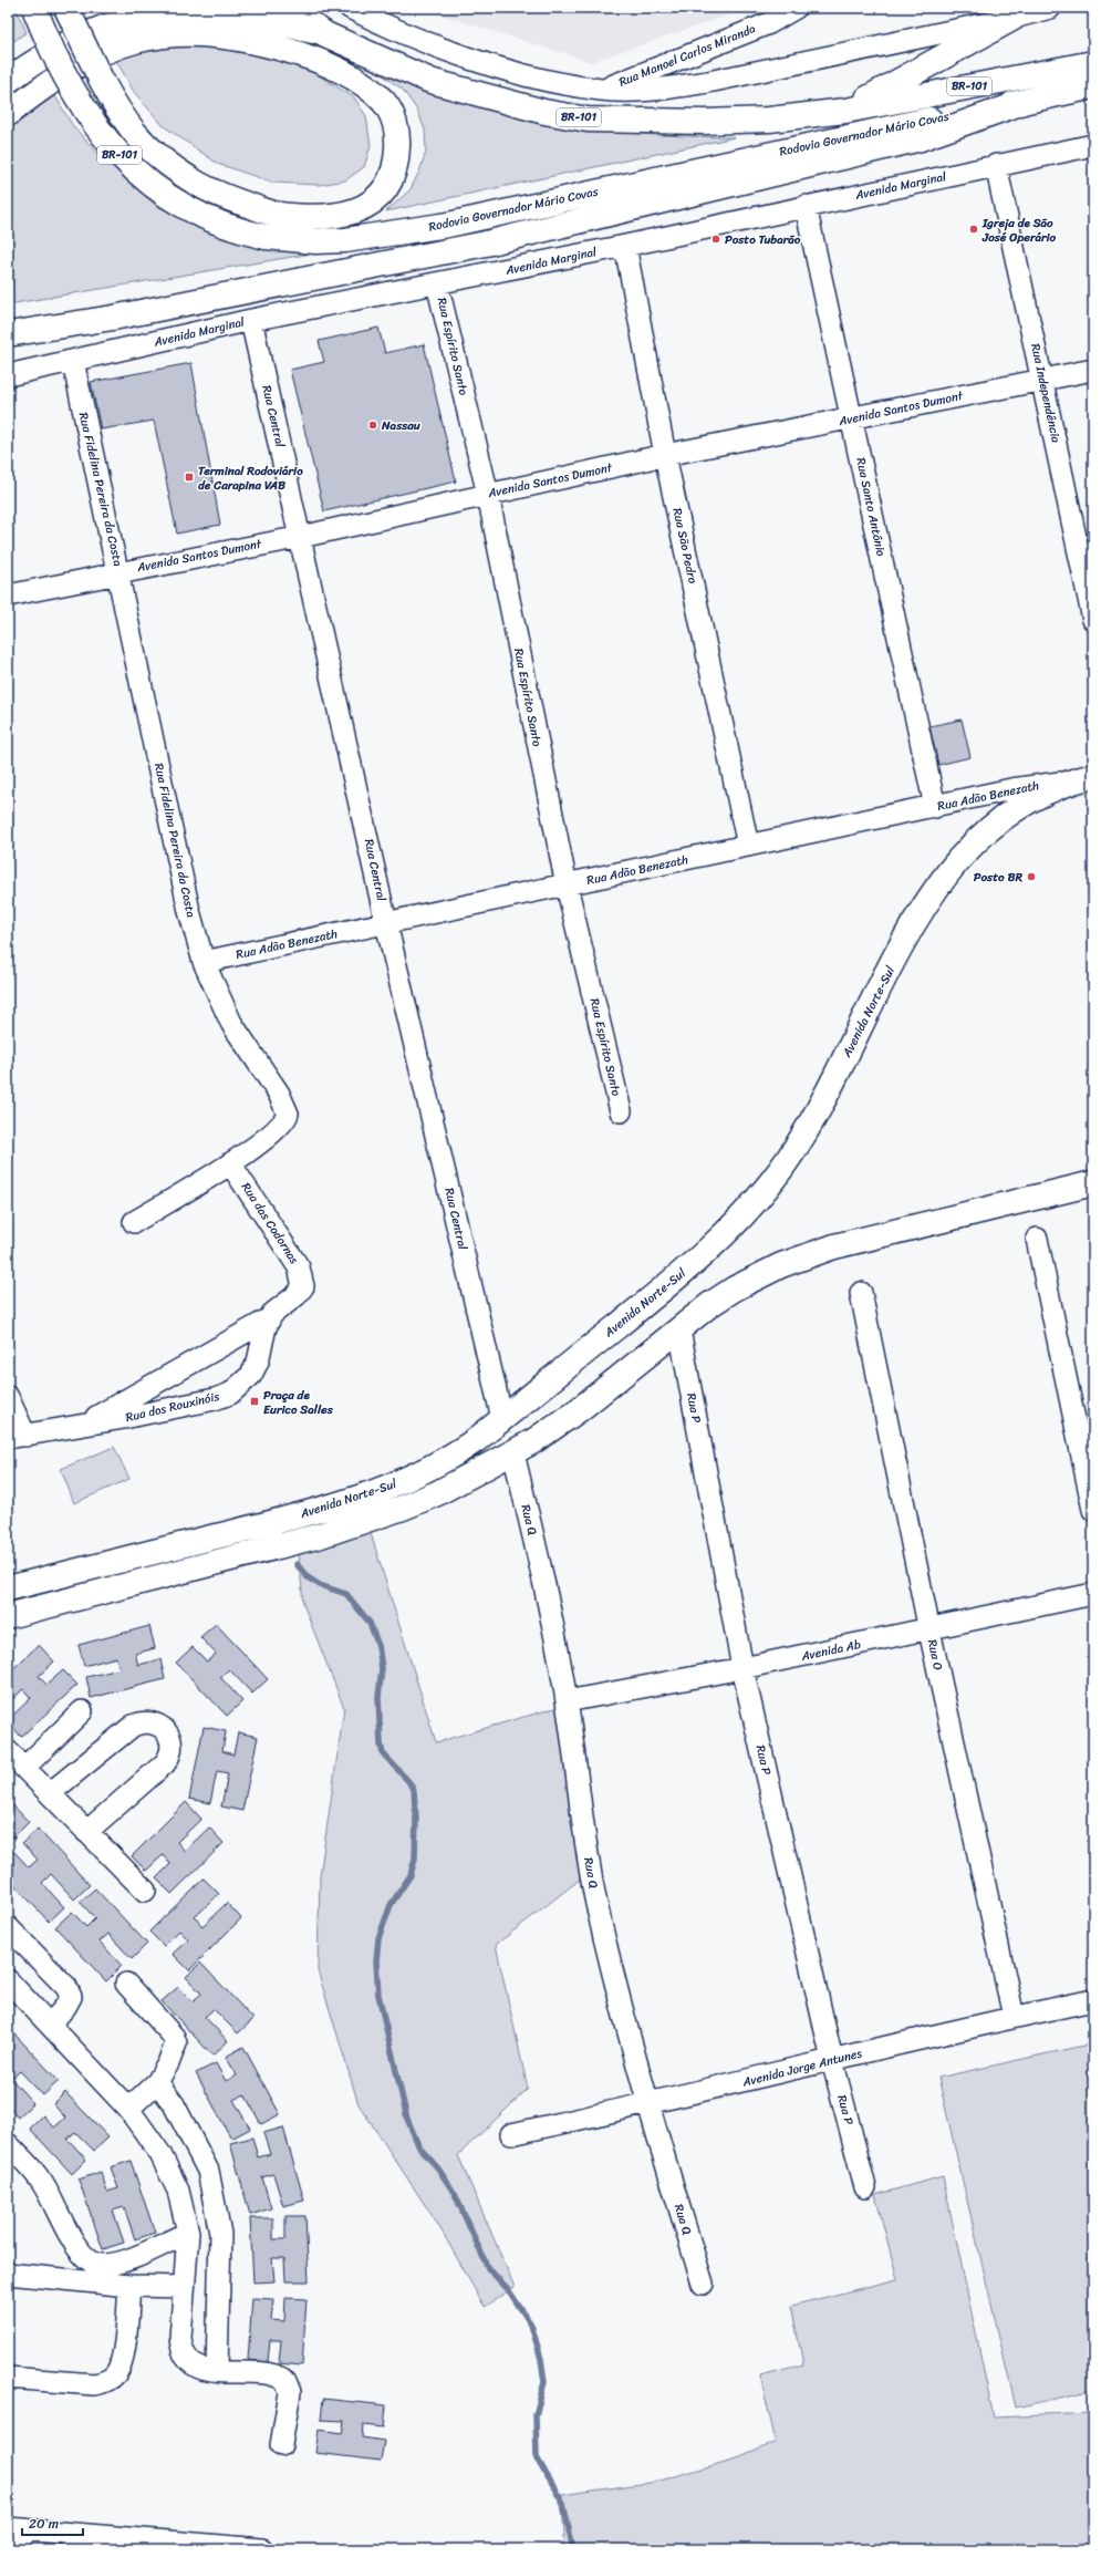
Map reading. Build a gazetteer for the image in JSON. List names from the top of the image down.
{
  "streets": {
    "main road": ["BR-101", "Rodovia Governador Mário Covas", "Avenida Norte-Sul"],
    "street": [
      "Rua Manoel Carlos Miranda",
      "Avenida Marginal",
      "Rua Espírito Santo",
      "Rua Independência",
      "Avenida Santos Dumont",
      "Rua Central",
      "Rua Fidelina Pereira da Costa",
      "Rua Santo Antônio",
      "Rua São Pedro",
      "Rua Adão Benezath",
      "Rua das Codornas",
      "Rua dos Rouxinóis",
      "Rua P",
      "Rua Q",
      "Avenida Ab",
      "Rua O",
      "Avenida Jorge Antunes"
    ]
  },
  "crossings": [
    ["Avenida Marginal", "Rua Espírito Santo"],
    ["Avenida Marginal", "Rua Independência"],
    ["Avenida Marginal", "Rua Central"],
    ["Avenida Marginal", "Rua Fidelina Pereira da Costa"],
    ["Avenida Marginal", "Rua Santo Antônio"],
    ["Avenida Marginal", "Rua São Pedro"],
    ["Rua Espírito Santo", "Avenida Santos Dumont"],
    ["Rua Espírito Santo", "Rua Adão Benezath"],
    ["Rua Independência", "Avenida Santos Dumont"],
    ["Avenida Santos Dumont", "Rua Central"],
    ["Avenida Santos Dumont", "Rua Fidelina Pereira da Costa"],
    ["Avenida Santos Dumont", "Rua Santo Antônio"],
    ["Avenida Santos Dumont", "Rua São Pedro"],
    ["Rua Central", "Rua Adão Benezath"],
    ["Rua Central", "Avenida Norte-Sul"],
    ["Rua Fidelina Pereira da Costa", "Rua Adão Benezath"],
    ["Rua Fidelina Pereira da Costa", "Rua das Codornas"],
    ["Rua Santo Antônio", "Rua Adão Benezath"],
    ["Rua São Pedro", "Rua Adão Benezath"],
    ["Rua Adão Benezath", "Avenida Norte-Sul"],
    ["Avenida Norte-Sul", "Rua P"],
    ["Avenida Norte-Sul", "Rua Q"],
    ["Rua das Codornas", "Rua dos Rouxinóis"],
    ["Rua P", "Avenida Ab"],
    ["Rua P", "Avenida Jorge Antunes"],
    ["Rua Q", "Avenida Ab"],
    ["Rua Q", "Avenida Jorge Antunes"],
    ["Avenida Ab", "Rua O"],
    ["Rua O", "Avenida Jorge Antunes"]
  ],
  "places": {
    "other": [
      "Igreja de São José Operário",
      "Posto Tubarão",
      "Nassau",
      "Posto BR"
    ],
    "transit": ["Terminal Rodoviário de Carapina VAB", "Praça de Eurico Salles"]
  },
  "scale_bar": "20 m"
}
